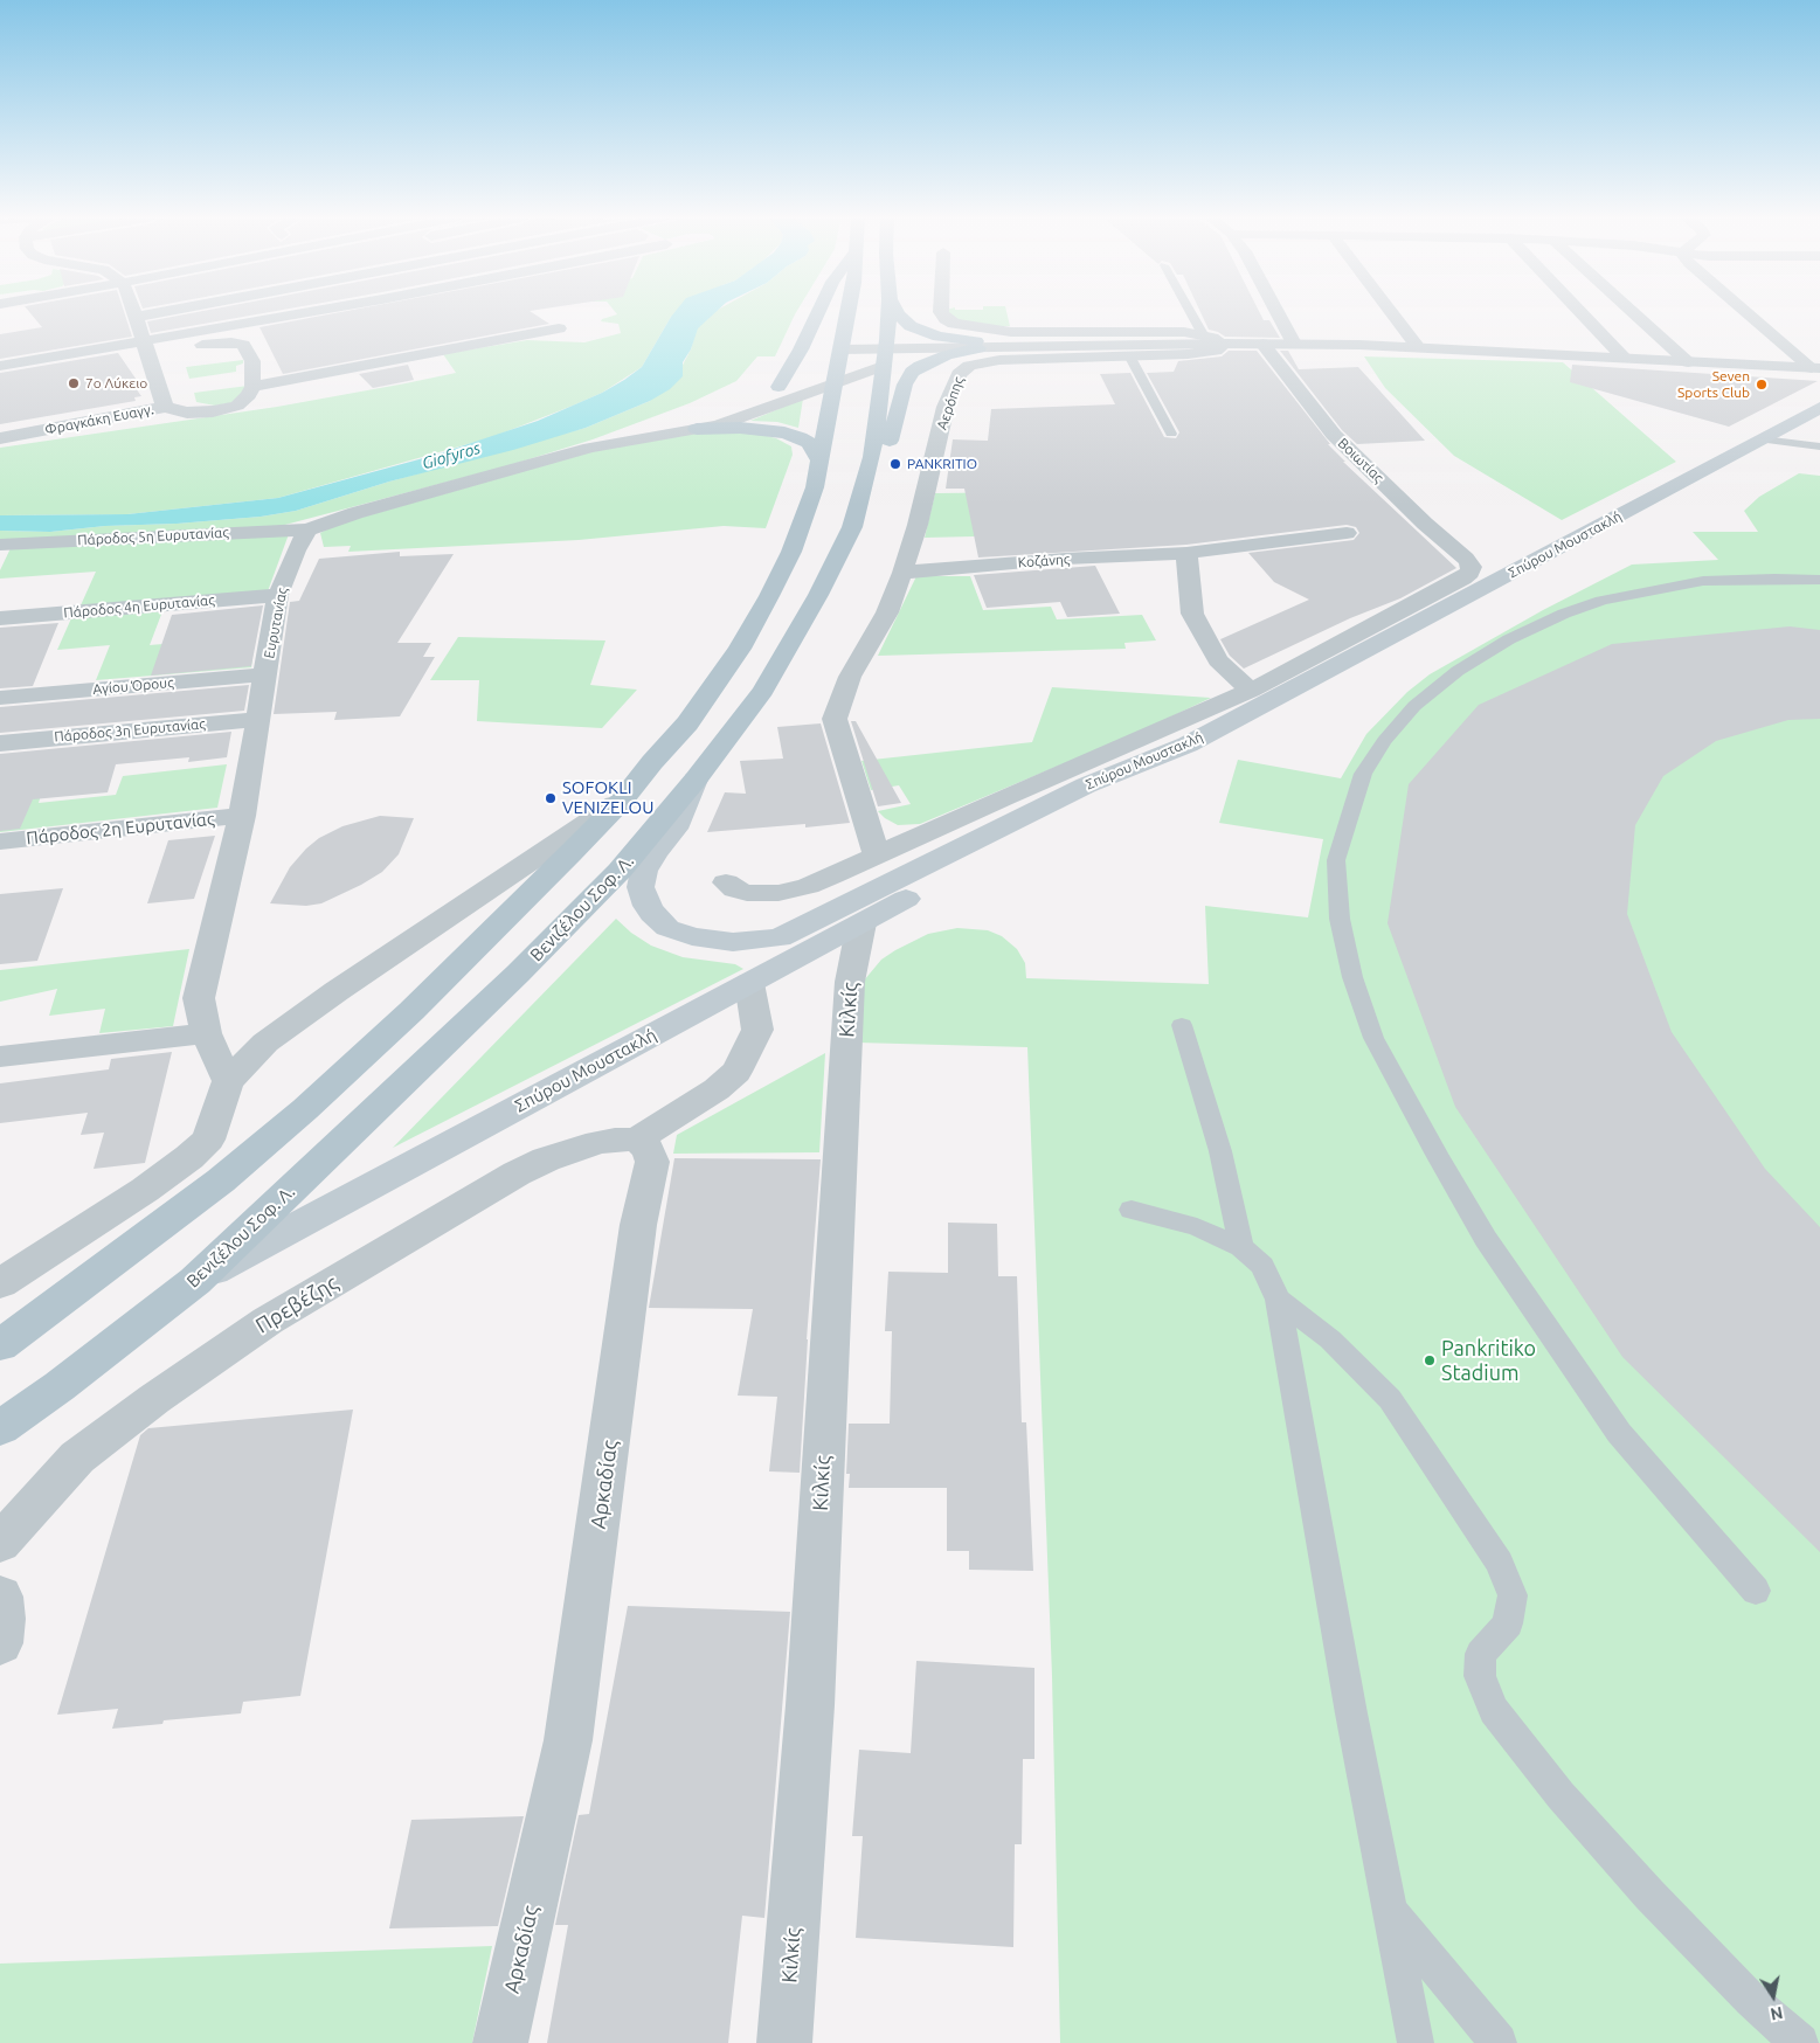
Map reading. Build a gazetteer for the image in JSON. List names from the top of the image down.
{
  "streets": {
    "main road": ["Σπύρου Μουστακλή", "Βενιζέλου Σοφ. Λ."],
    "street": [
      "Αερόπης",
      "Φραγκάκη Ευαγγ.",
      "Βοιωτίας",
      "Πάροδος 5η Ευρυτανίας",
      "Κοζάνης",
      "Πάροδος 4η Ευρυτανίας",
      "Ευρυτανίας",
      "Αγίου Όρους",
      "Πάροδος 3η Ευρυτανίας",
      "Πάροδος 2η Ευρυτανίας",
      "Κιλκίς",
      "Πρεβέζης",
      "Αρκαδίας"
    ]
  },
  "crossings": [
    ["Αερόπης", "Σπύρου Μουστακλή"],
    ["Αερόπης", "Κοζάνης"],
    ["Βοιωτίας", "Σπύρου Μουστακλή"],
    ["Πάροδος 5η Ευρυτανίας", "Ευρυτανίας"],
    ["Σπύρου Μουστακλή", "Βενιζέλου Σοφ. Λ."],
    ["Σπύρου Μουστακλή", "Κιλκίς"],
    ["Πάροδος 4η Ευρυτανίας", "Ευρυτανίας"],
    ["Ευρυτανίας", "Αγίου Όρους"],
    ["Ευρυτανίας", "Πάροδος 3η Ευρυτανίας"],
    ["Ευρυτανίας", "Πάροδος 2η Ευρυτανίας"],
    ["Πρεβέζης", "Αρκαδίας"]
  ],
  "water": ["Giofyros"],
  "places": [
    "7o Λύκειο",
    "Seven Sports Club",
    "PANKRITIO",
    "SOFOKLI VENIZELOU",
    "Pankritiko Stadium"
  ],
  "north": "bottom"
}
